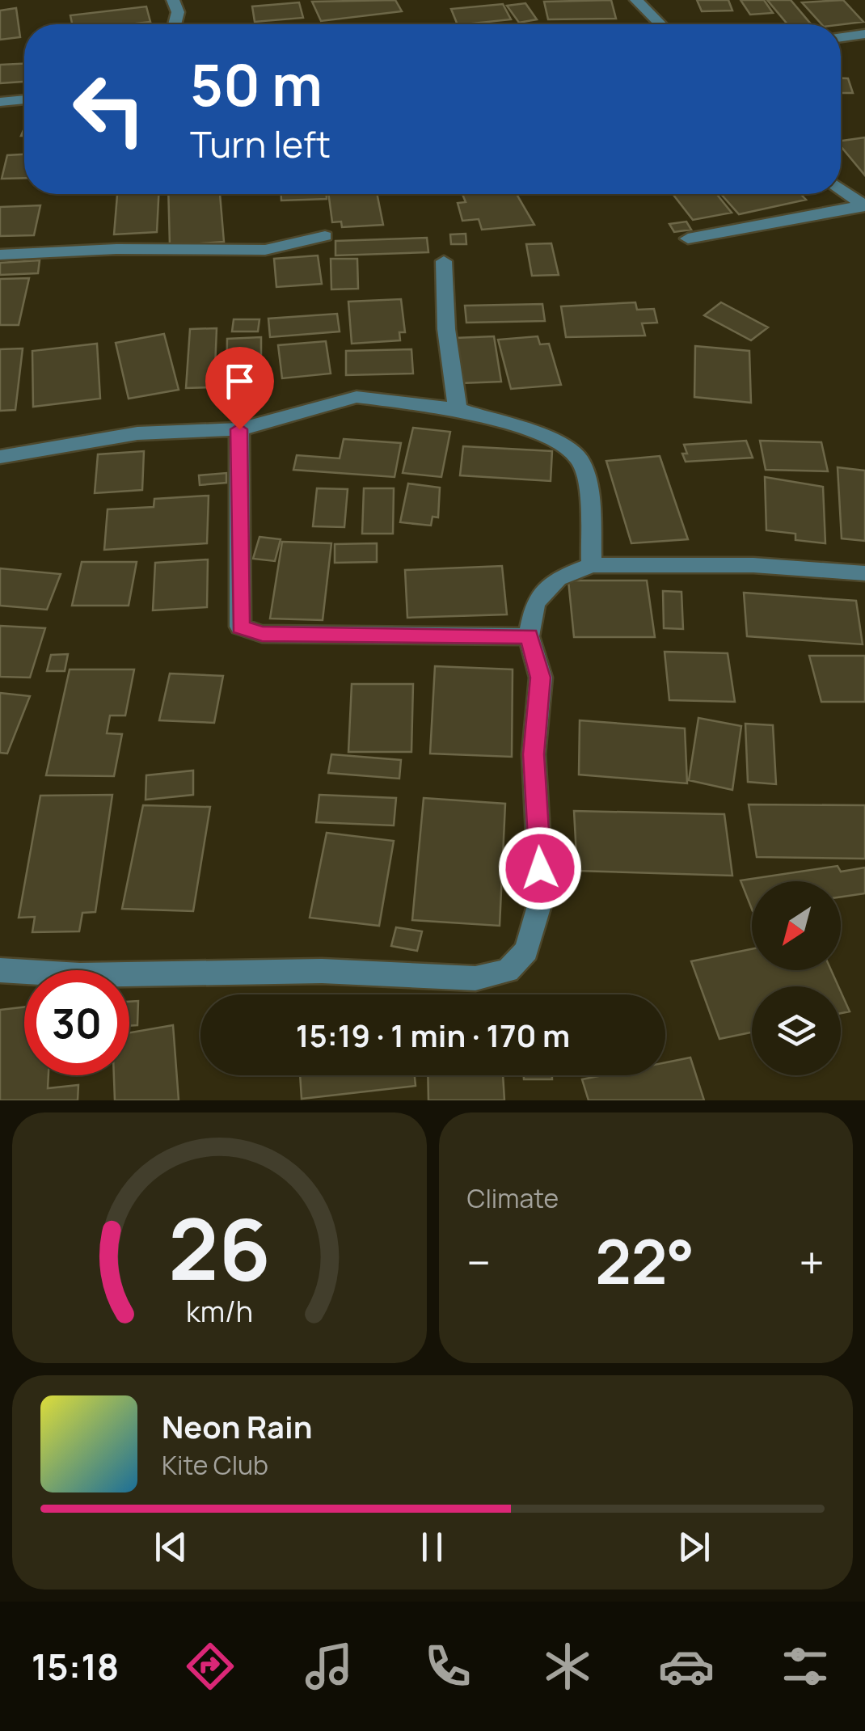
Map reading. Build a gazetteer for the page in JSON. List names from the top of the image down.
{
  "north": "bottom left",
  "page": {
    "turn": ["50 m", "Turn left"],
    "limit": "30",
    "trip": "15:19 · 1 min · 170 m",
    "tile": "Climate",
    "heat": ["−", "22°", "+"],
    "song": ["Neon Rain", "Kite Club"],
    "tabs": "15:18",
    "gauge": ["26", "km/h"]
  }
}
